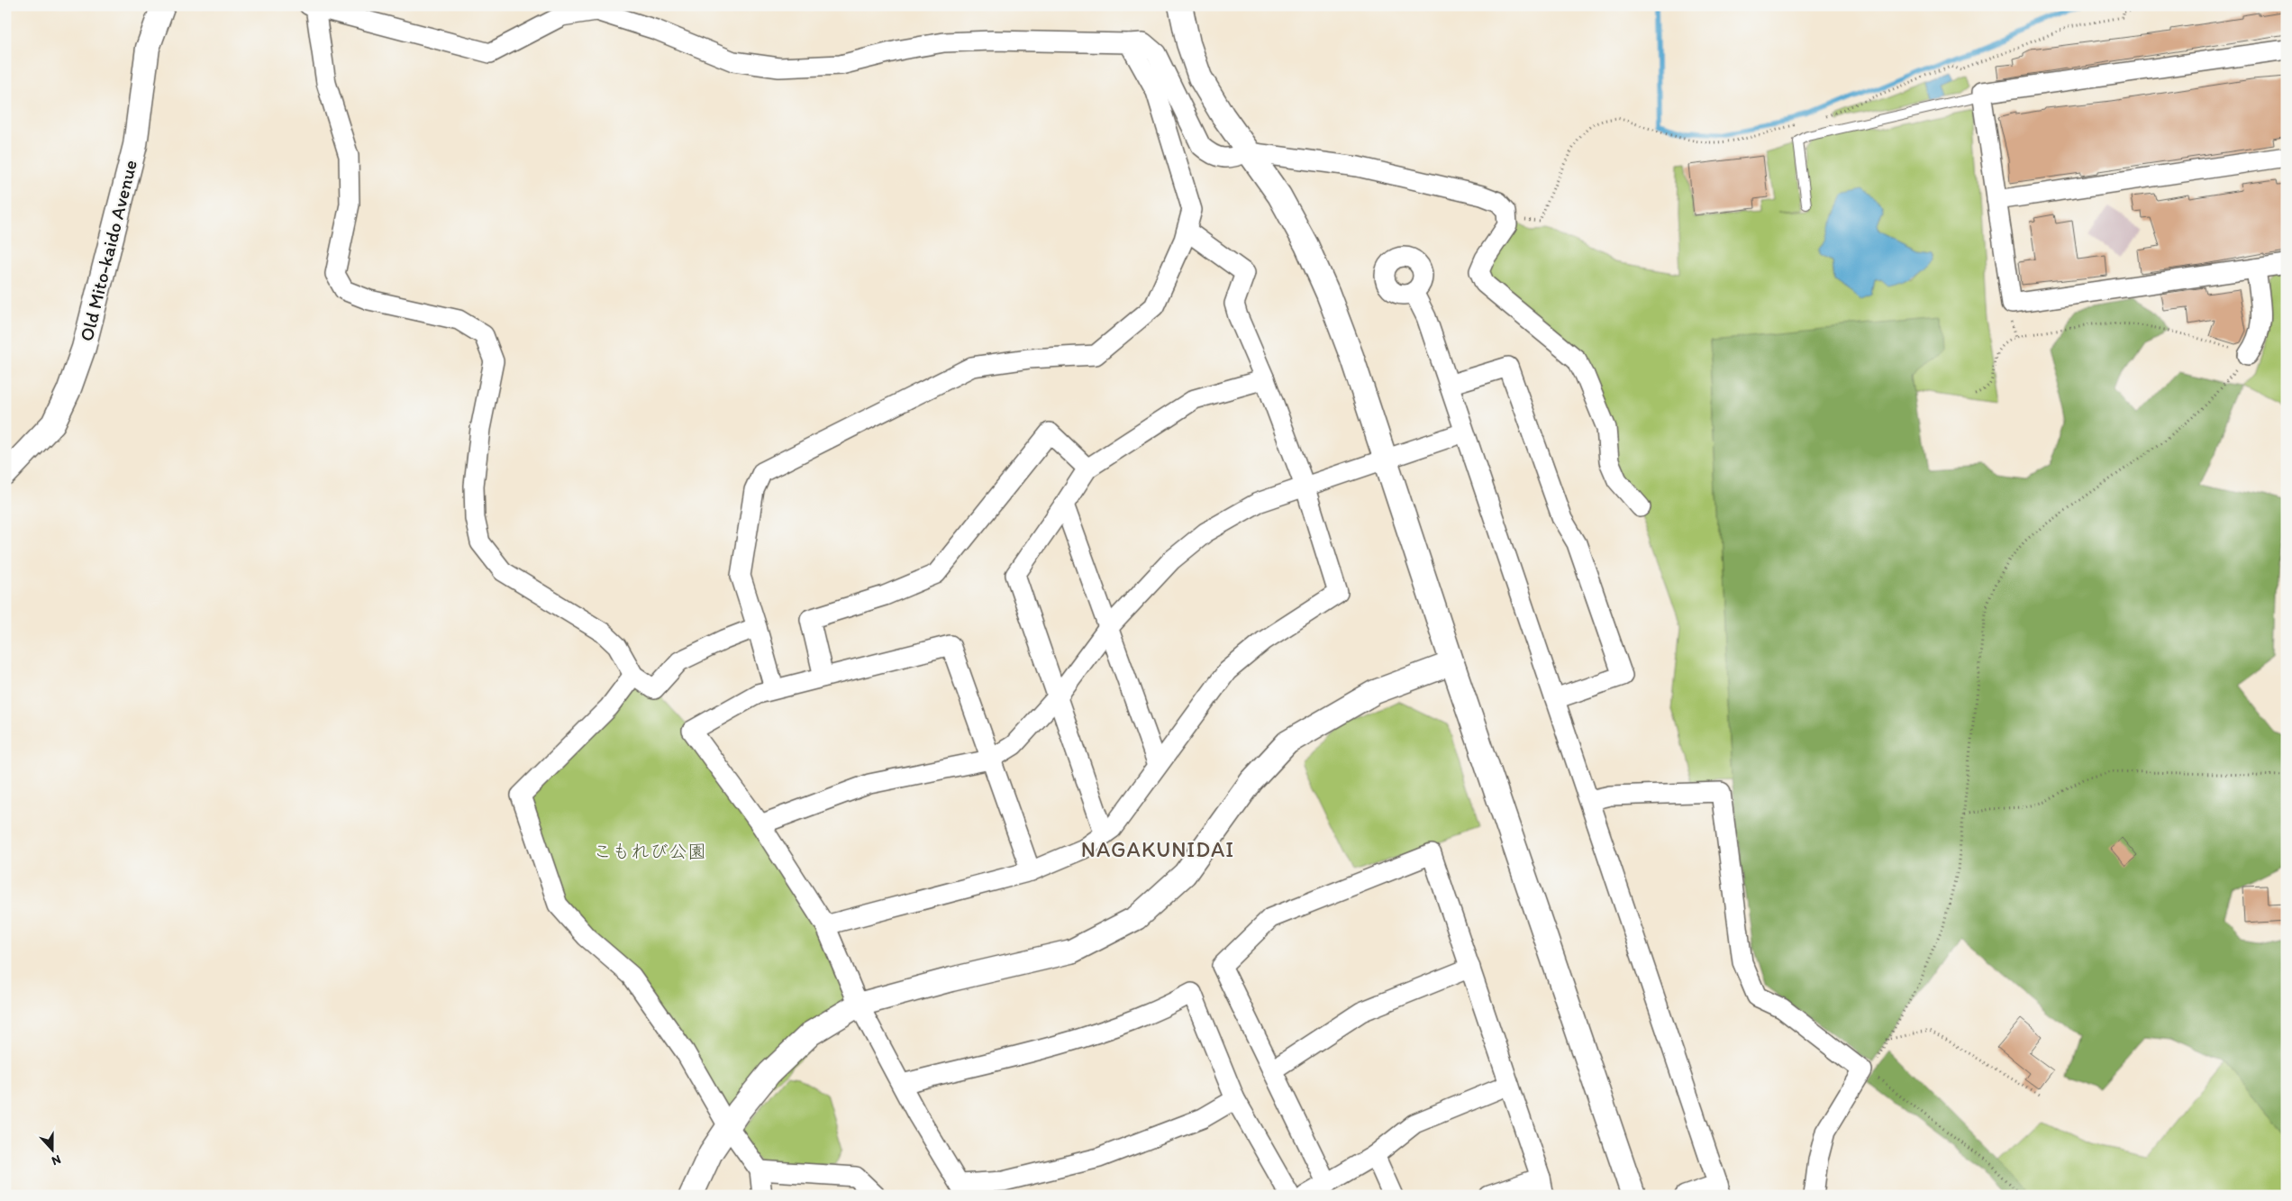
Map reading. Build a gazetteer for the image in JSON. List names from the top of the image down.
{
  "streets": {
    "street": ["Old Mito-kaido Avenue"]
  },
  "districts": ["NAGAKUNIDAI"],
  "parks": ["こもれび公園"],
  "north": "bottom"
}
